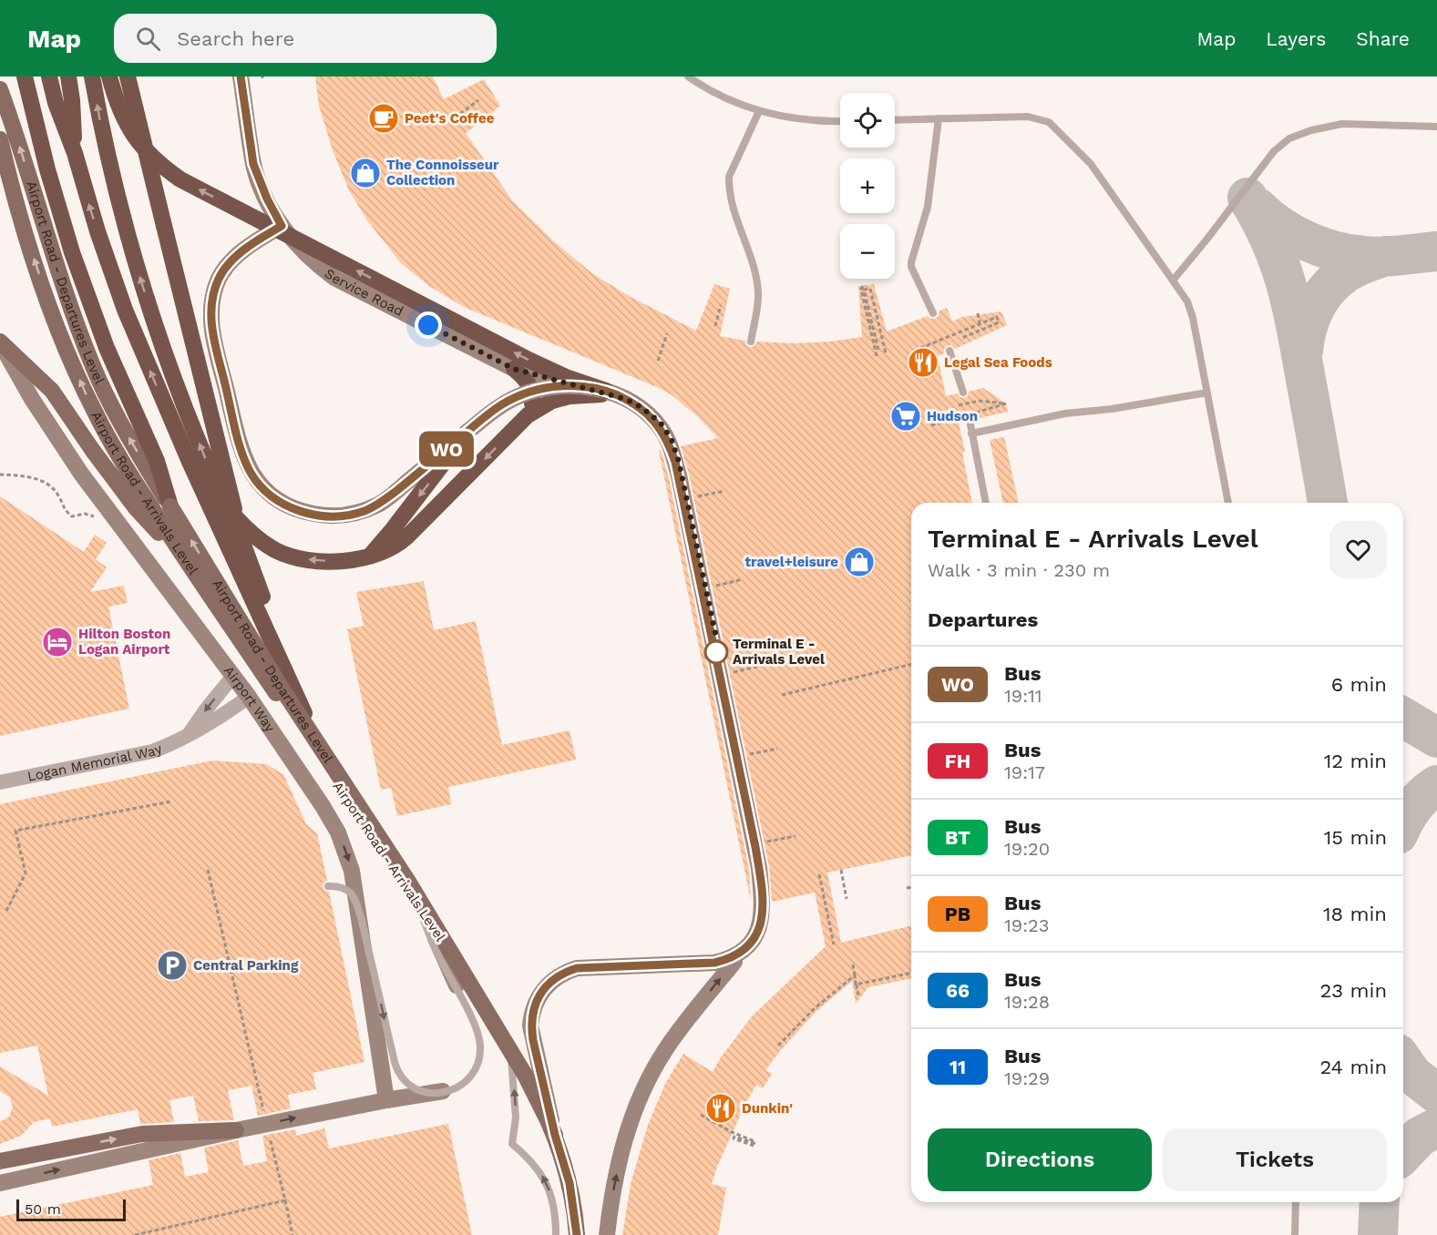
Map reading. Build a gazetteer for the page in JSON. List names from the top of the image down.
{
  "streets": {
    "main road": [
      "Airport Road - Departures Level",
      "Service Road",
      "Airport Road - Arrivals Level",
      "Airport Way"
    ],
    "street": ["Logan Memorial Way"]
  },
  "crossings": [
    ["Airport Road - Departures Level", "Airport Road - Arrivals Level"],
    ["Airport Way", "Logan Memorial Way"]
  ],
  "one_way": ["Airport Way"],
  "places": {
    "cafe": ["Peet's Coffee"],
    "shop": ["The Connoisseur Collection", "travel+leisure"],
    "restaurant": ["Legal Sea Foods", "Dunkin'"],
    "supermarket": ["Hudson"],
    "hotel": ["Hilton Boston Logan Airport"],
    "other": ["Terminal E - Arrivals Level"],
    "parking": ["Central Parking"]
  },
  "lines": ["bus line WO"],
  "scale_bar": "50 m",
  "page": {
    "header": "Map",
    "search": "Search here",
    "nav": ["Map", "Layers", "Share"],
    "on_map": "WO",
    "map_buttons": ["+", "−"],
    "heading": [
      ["Terminal E - Arrivals Level", "Walk · 3 min · 230 m"],
      "Departures"
    ],
    "list": [
      {
        "mark": "WO",
        "name": "Bus",
        "note": "19:11",
        "value": "6 min"
      },
      {
        "mark": "FH",
        "name": "Bus",
        "note": "19:17",
        "value": "12 min"
      },
      {
        "mark": "BT",
        "name": "Bus",
        "note": "19:20",
        "value": "15 min"
      },
      {
        "mark": "PB",
        "name": "Bus",
        "note": "19:23",
        "value": "18 min"
      },
      {
        "mark": "66",
        "name": "Bus",
        "note": "19:28",
        "value": "23 min"
      },
      {
        "mark": "11",
        "name": "Bus",
        "note": "19:29",
        "value": "24 min"
      }
    ],
    "buttons": ["Directions", "Tickets"],
    "scale": "50 m"
  }
}
